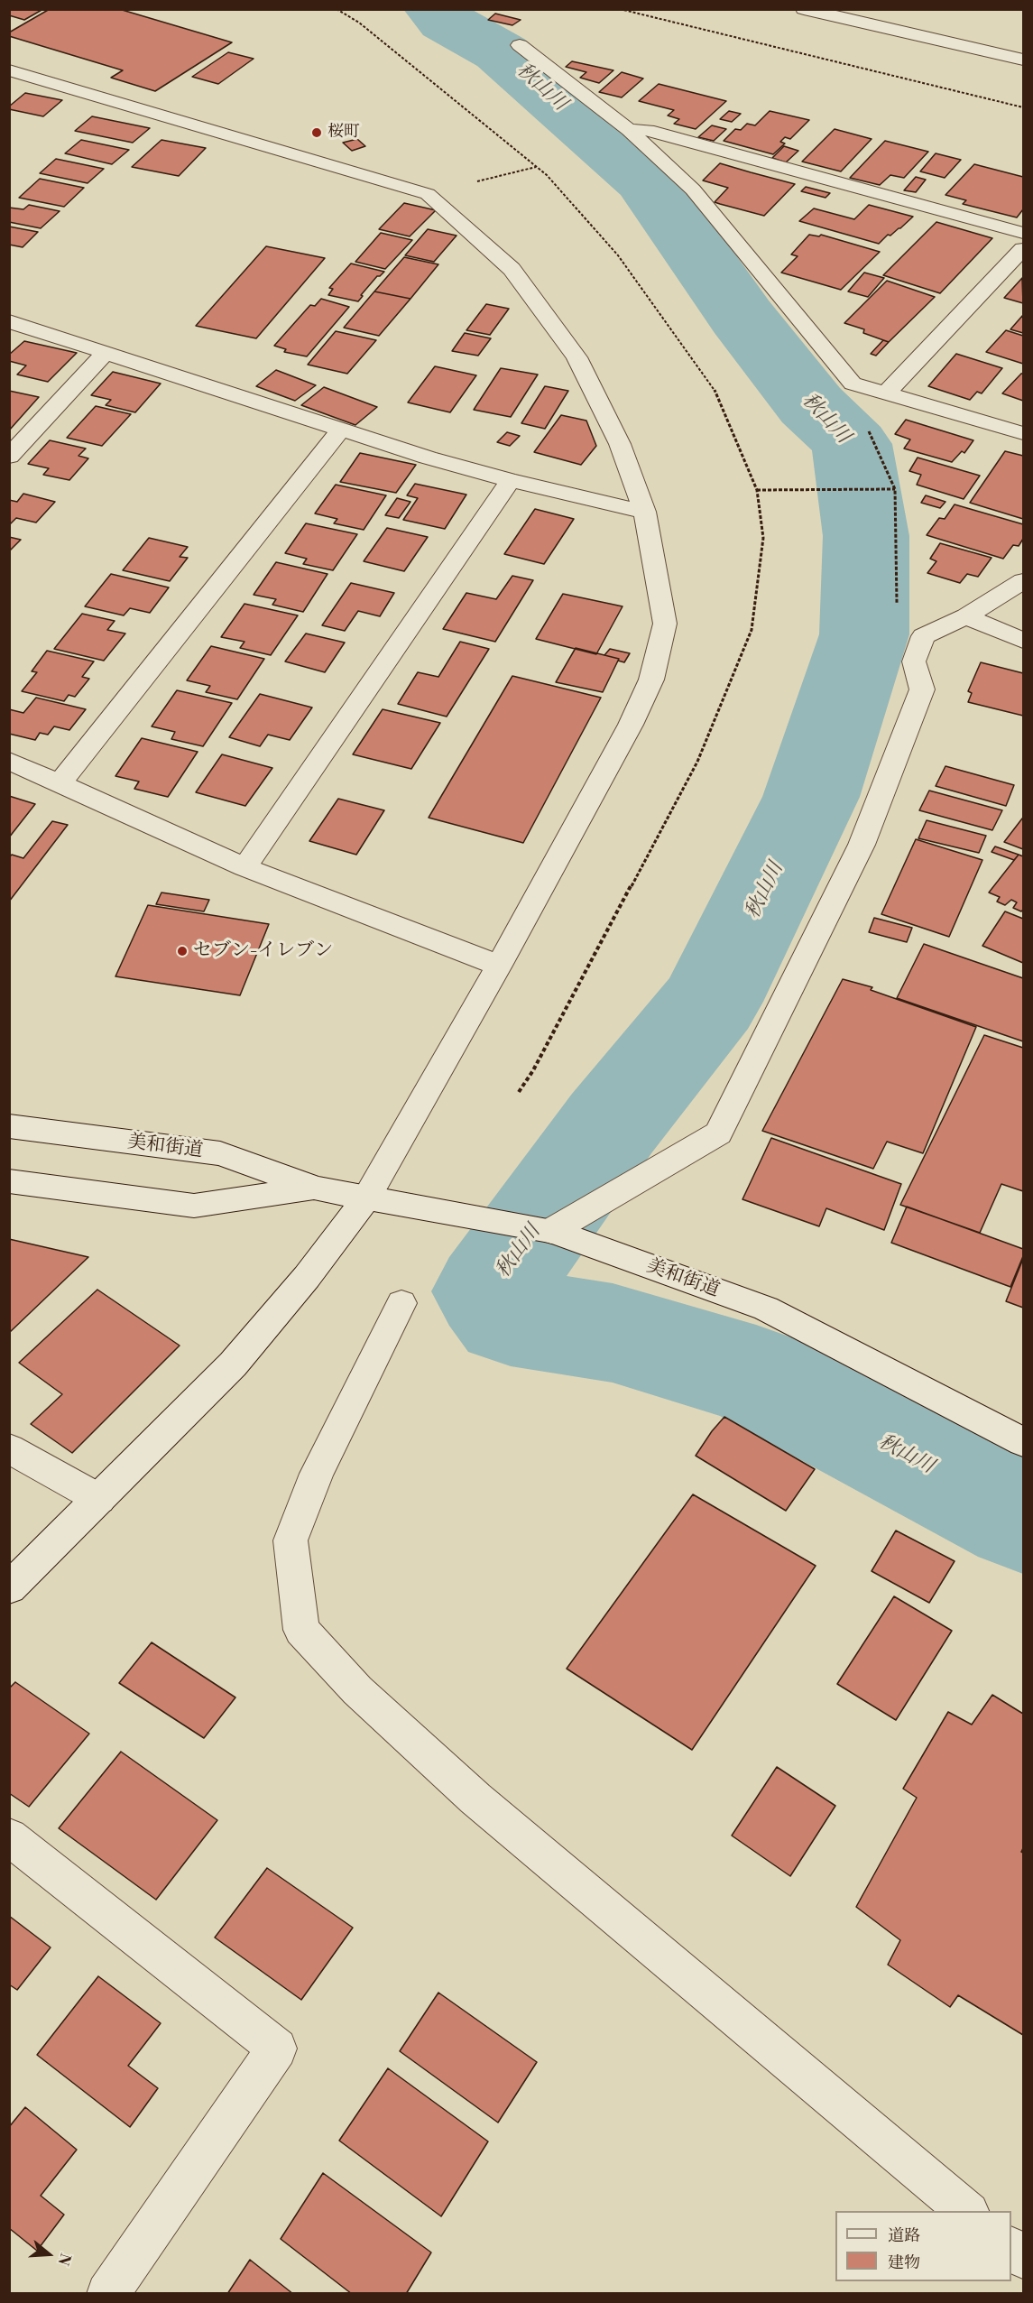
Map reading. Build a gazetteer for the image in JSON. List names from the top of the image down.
{
  "streets": {
    "street": ["美和街道"]
  },
  "water": ["秋山川"],
  "places": ["桜町", "セブン-イレブン"],
  "legend": ["道路", "建物"],
  "north": "right"
}
